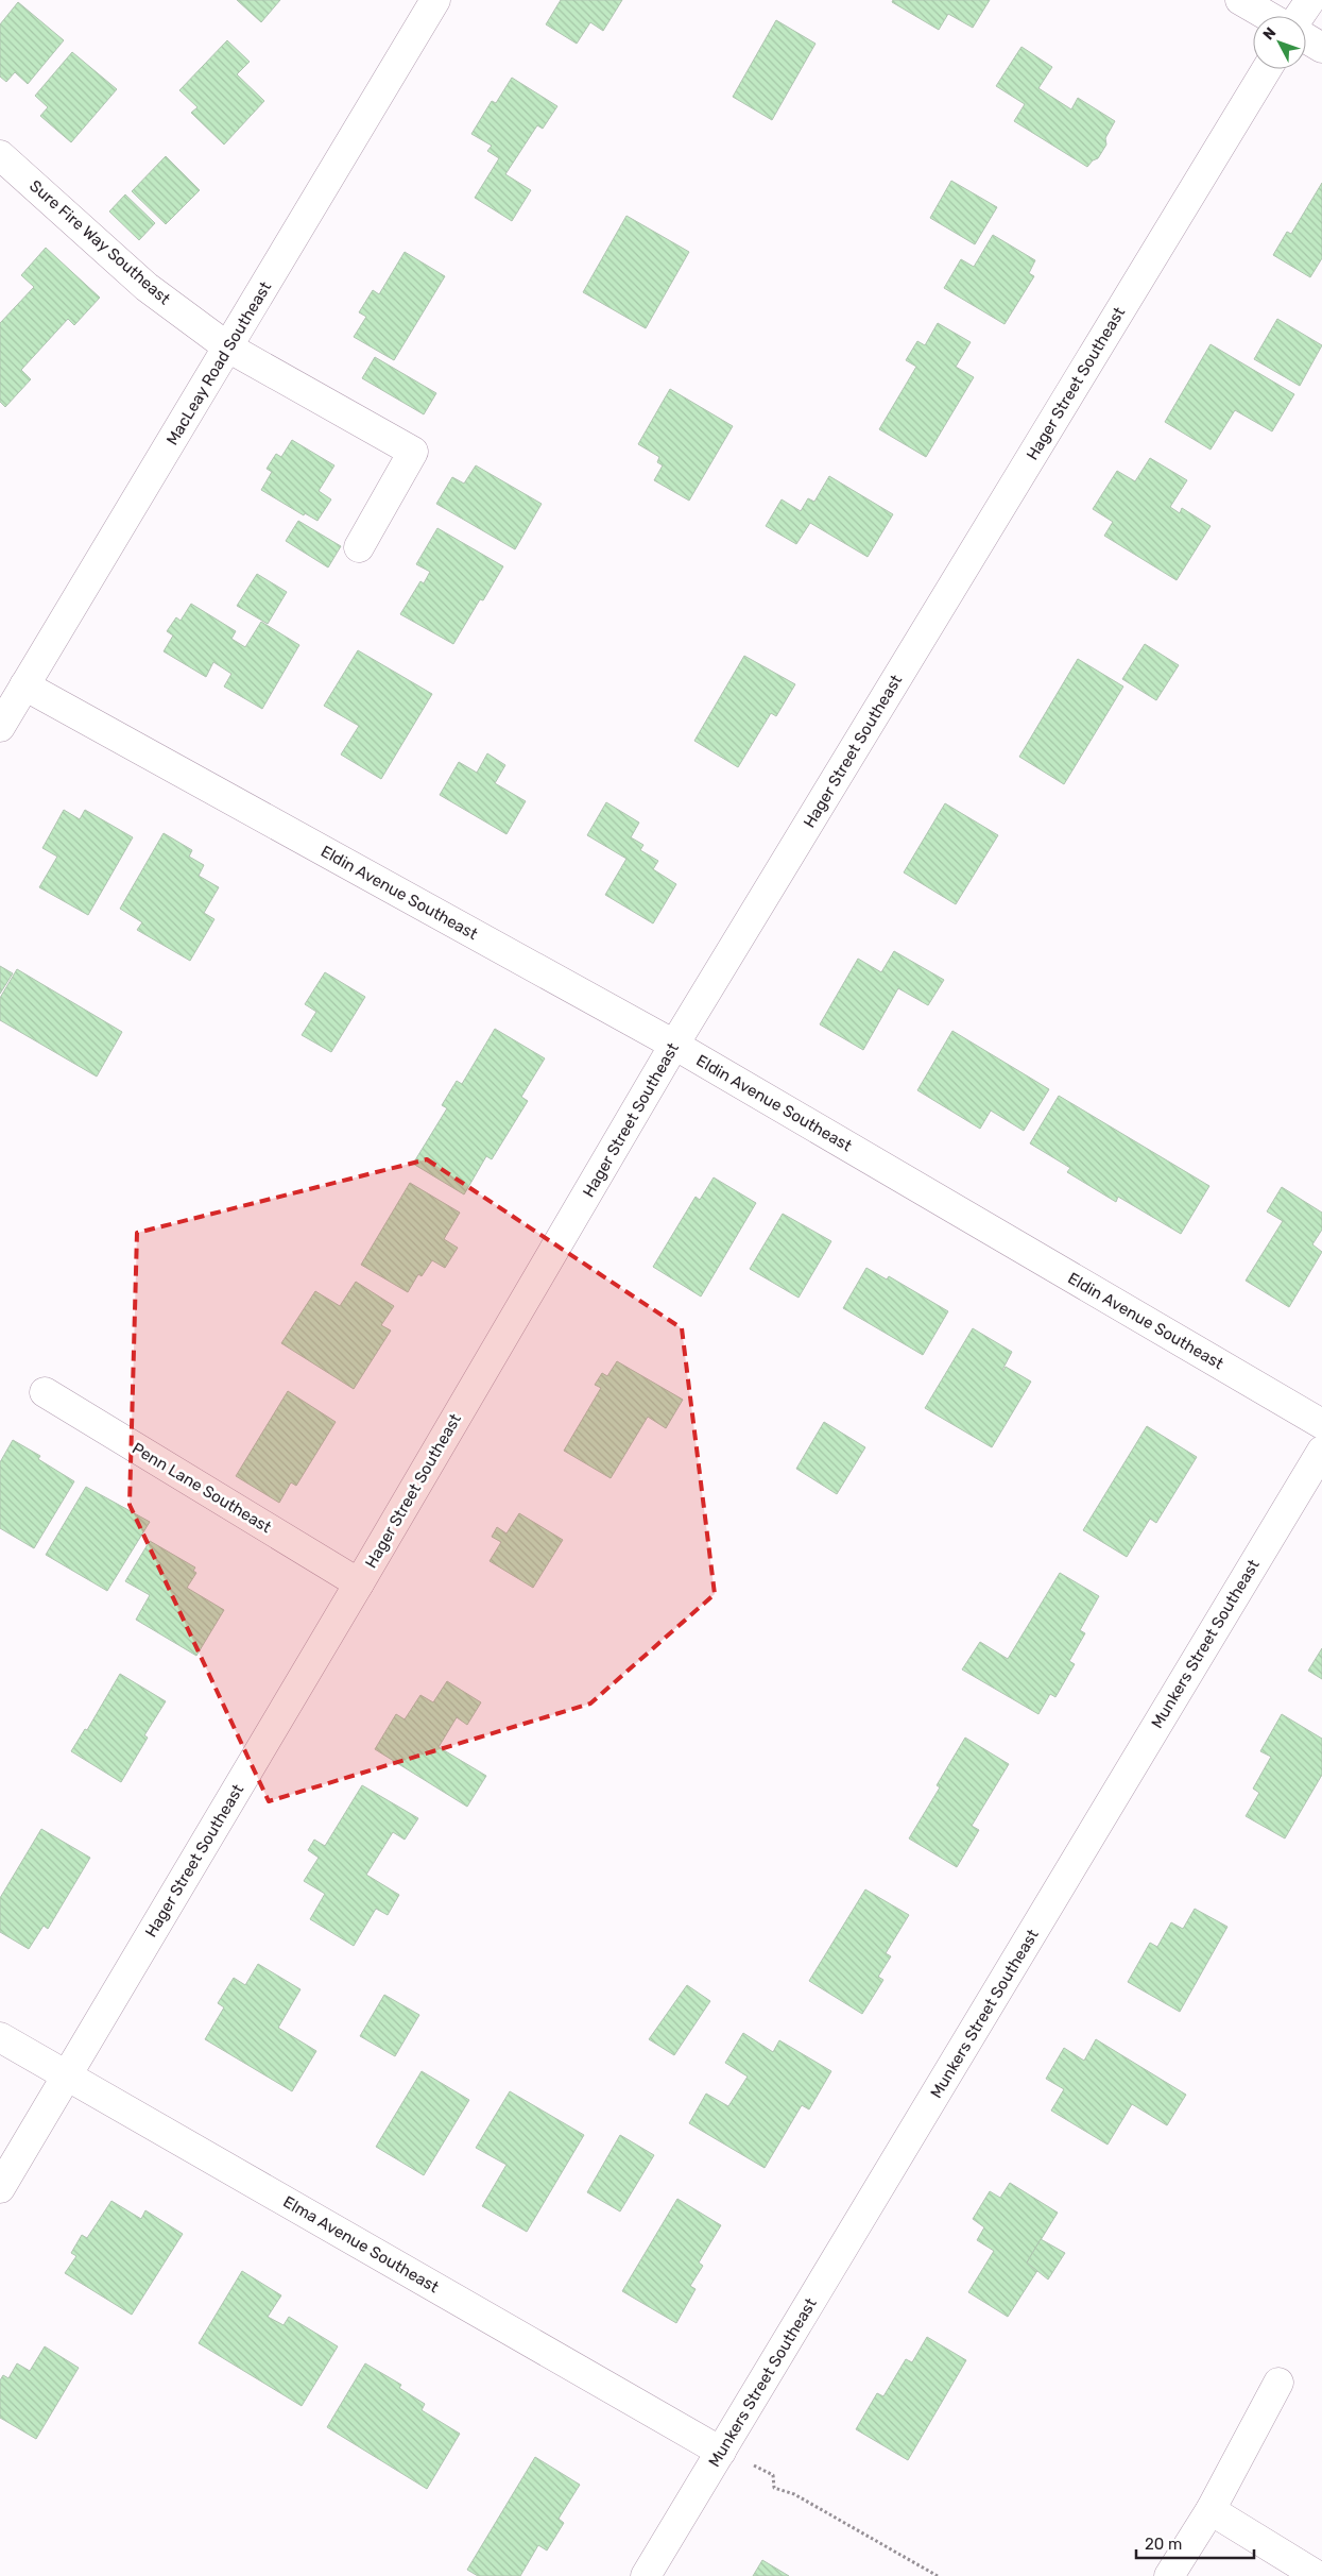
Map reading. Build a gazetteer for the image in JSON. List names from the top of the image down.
{
  "streets": {
    "street": [
      "Sure Fire Way Southeast",
      "MacLeay Road Southeast",
      "Hager Street Southeast",
      "Eldin Avenue Southeast",
      "Penn Lane Southeast",
      "Munkers Street Southeast",
      "Elma Avenue Southeast"
    ]
  },
  "crossings": [
    ["Sure Fire Way Southeast", "MacLeay Road Southeast"],
    ["MacLeay Road Southeast", "Eldin Avenue Southeast"],
    ["Hager Street Southeast", "Eldin Avenue Southeast"],
    ["Hager Street Southeast", "Penn Lane Southeast"],
    ["Hager Street Southeast", "Elma Avenue Southeast"],
    ["Munkers Street Southeast", "Elma Avenue Southeast"]
  ],
  "scale_bar": "20 m",
  "north": "top left"
}
